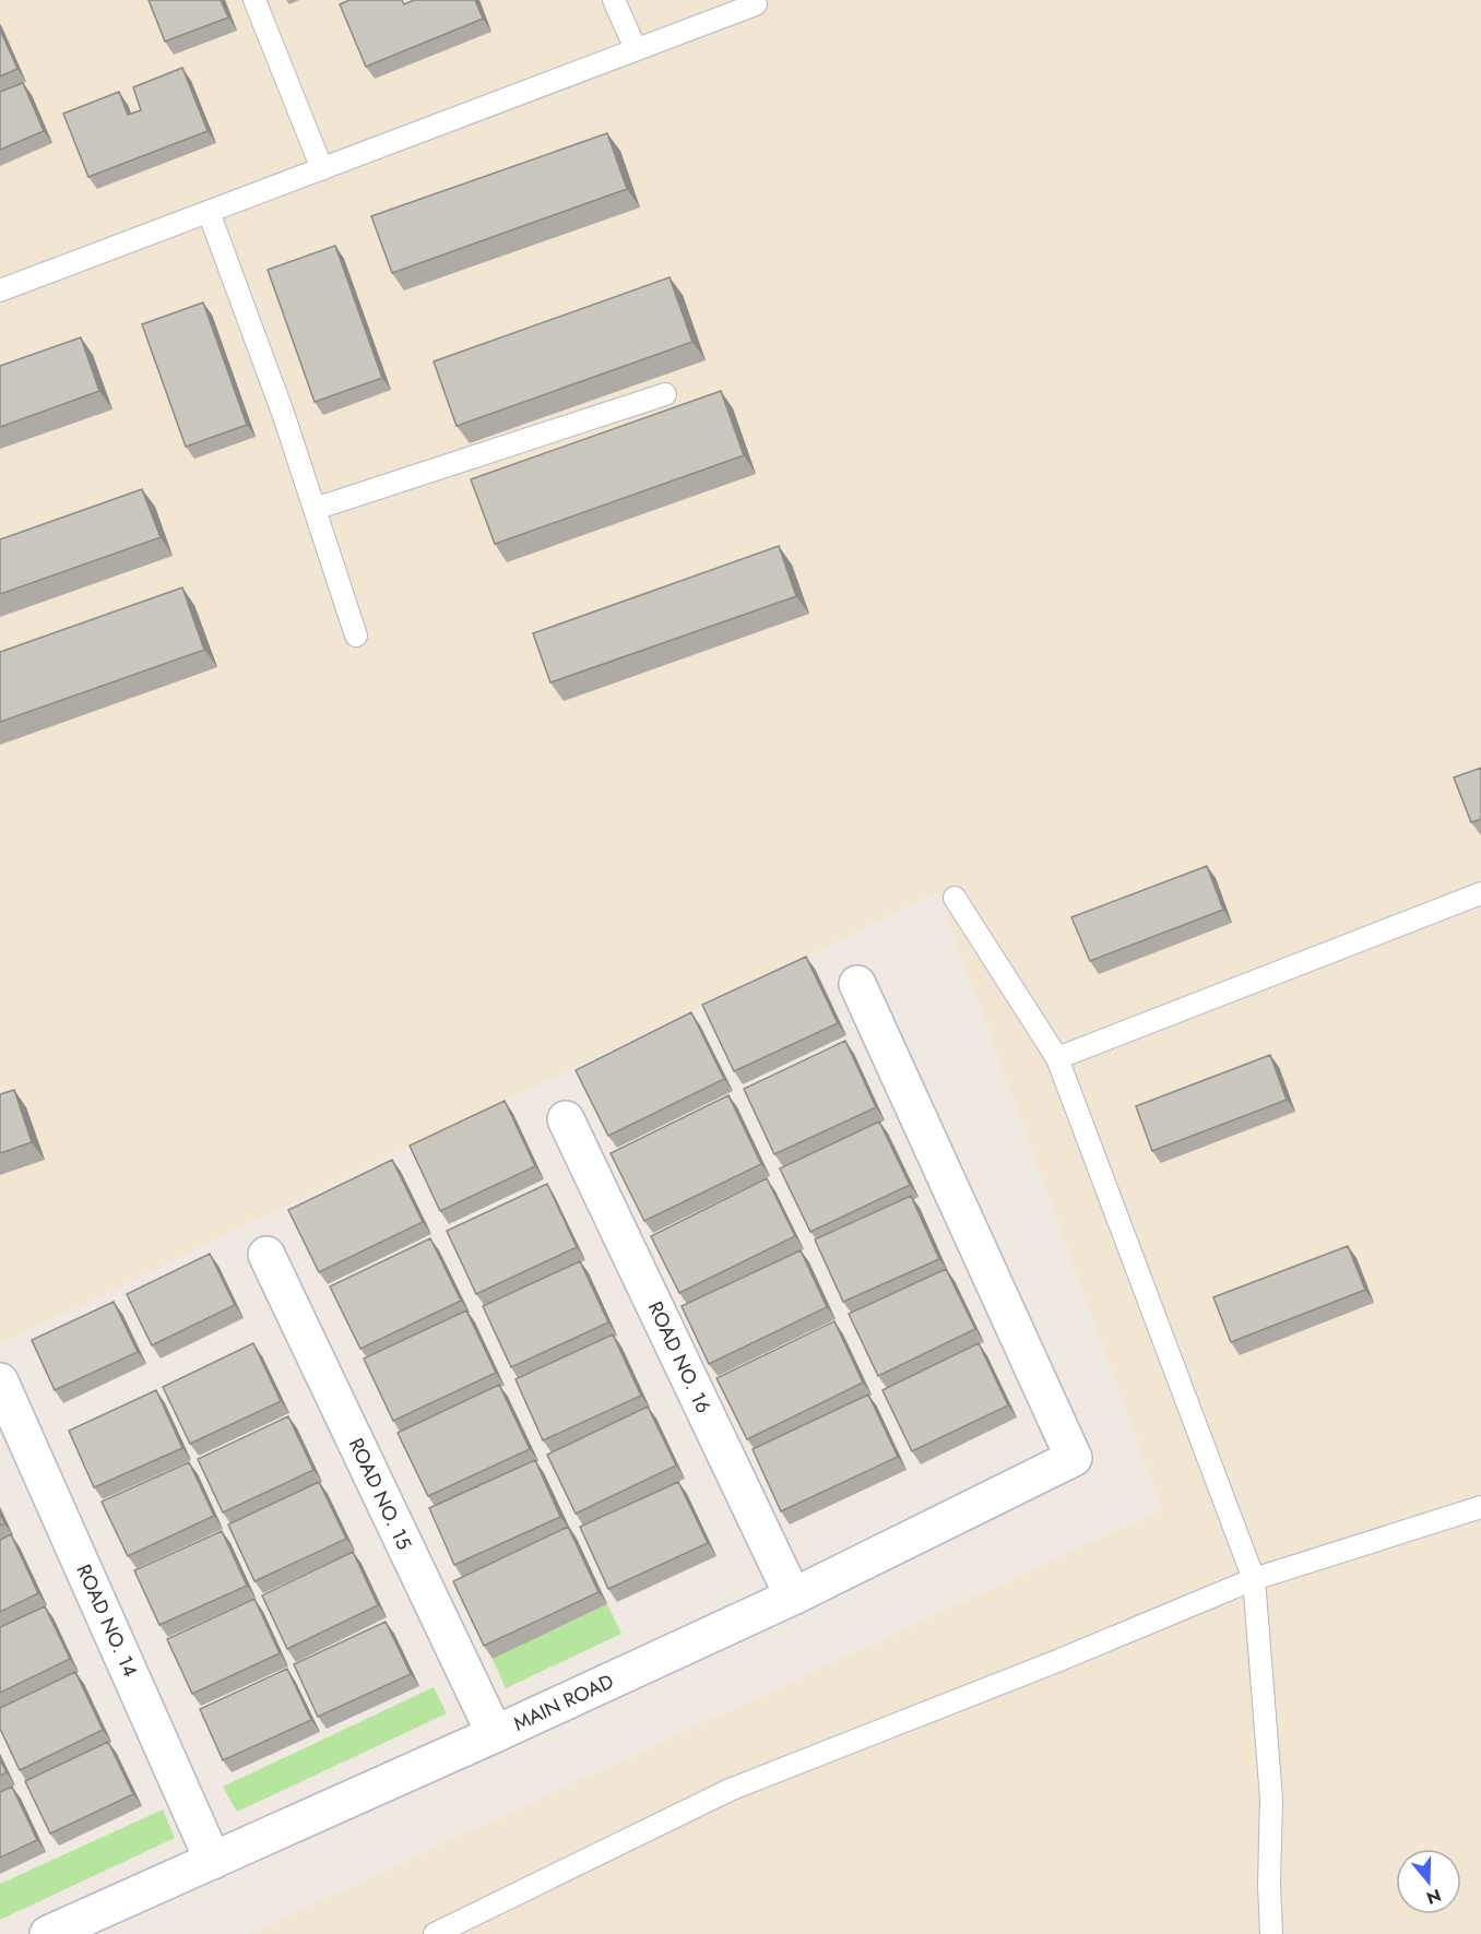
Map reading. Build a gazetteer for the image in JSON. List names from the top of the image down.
{
  "streets": {
    "street": [
      "ROAD NO. 16",
      "ROAD NO. 15",
      "ROAD NO. 14",
      "MAIN ROAD"
    ]
  },
  "crossings": [
    ["ROAD NO. 16", "MAIN ROAD"],
    ["ROAD NO. 15", "MAIN ROAD"],
    ["ROAD NO. 14", "MAIN ROAD"]
  ],
  "north": "bottom"
}
